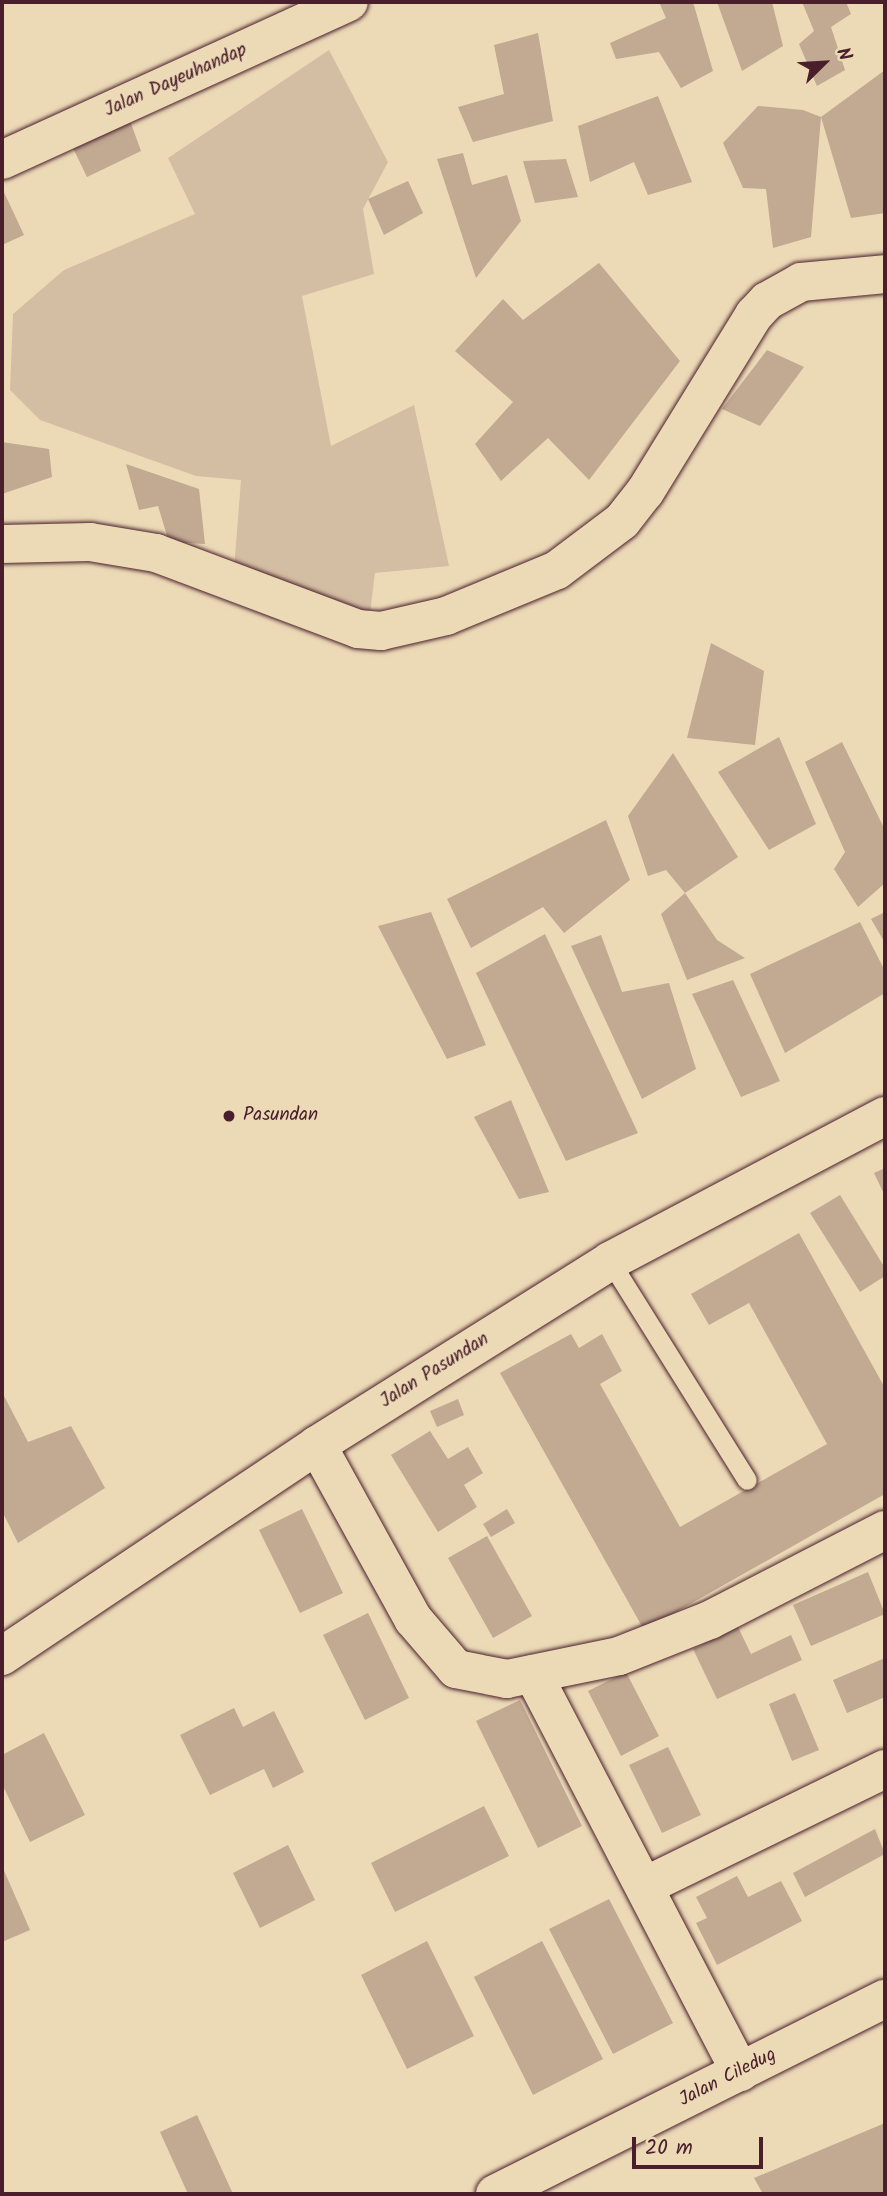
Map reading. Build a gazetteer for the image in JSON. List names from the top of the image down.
{
  "streets": {
    "street": ["Jalan Dayeuhandap", "Jalan Pasundan", "Jalan Ciledug"]
  },
  "places": ["Pasundan"],
  "scale_bar": "20 m",
  "north": "top right"
}
